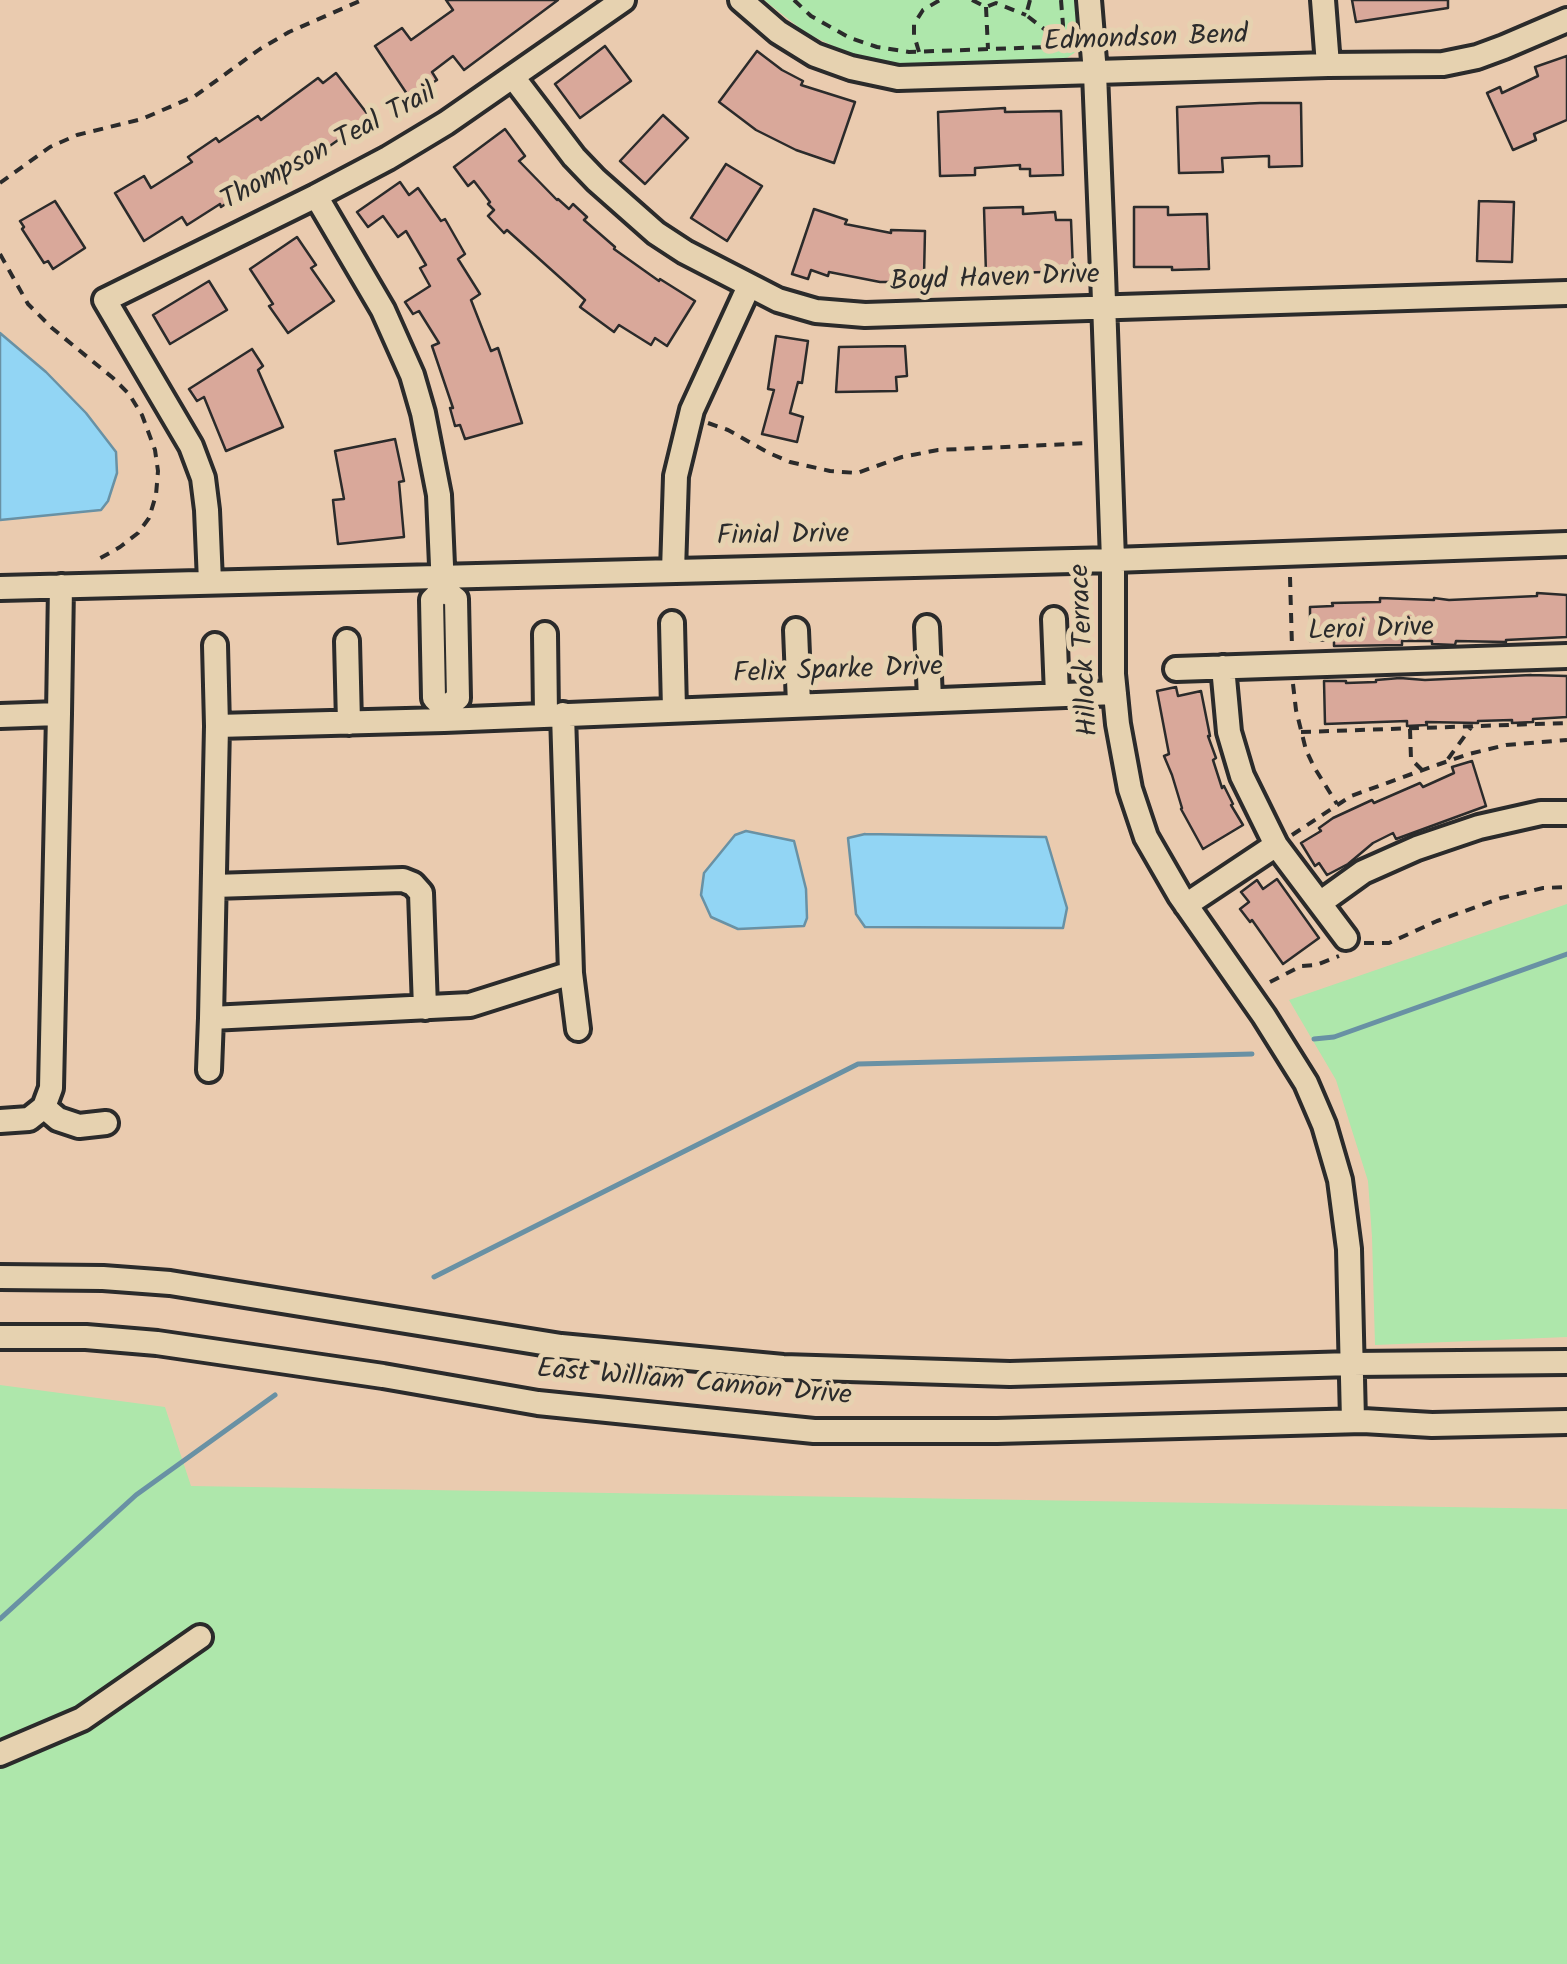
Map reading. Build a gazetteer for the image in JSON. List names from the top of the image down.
{
  "streets": {
    "street": [
      "Edmondson Bend",
      "Thompson Teal Trail",
      "Boyd Haven Drive",
      "Finial Drive",
      "Leroi Drive",
      "Hillock Terrace",
      "Felix Sparke Drive",
      "East William Cannon Drive"
    ]
  },
  "crossings": [
    ["Edmondson Bend", "Hillock Terrace"],
    ["Thompson Teal Trail", "Boyd Haven Drive"],
    ["Thompson Teal Trail", "Finial Drive"],
    ["Boyd Haven Drive", "Hillock Terrace"],
    ["Finial Drive", "Hillock Terrace"],
    ["Hillock Terrace", "Felix Sparke Drive"],
    ["Hillock Terrace", "East William Cannon Drive"]
  ]
}
